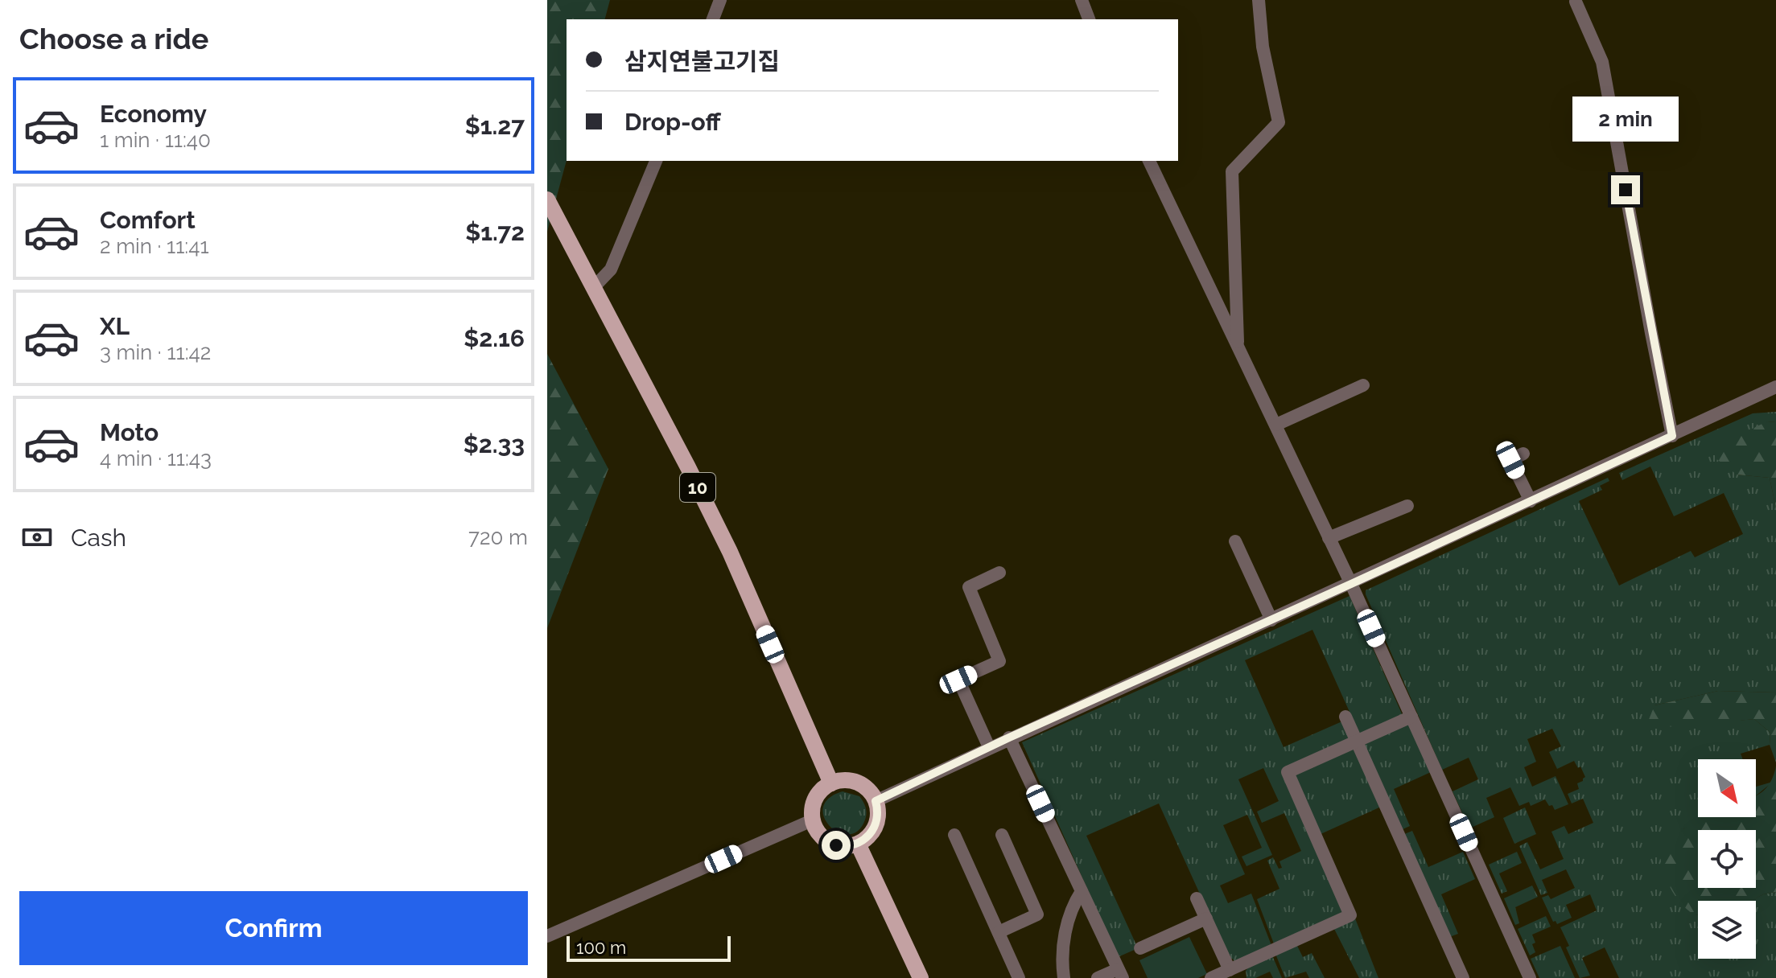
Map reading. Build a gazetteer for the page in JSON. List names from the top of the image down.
{
  "streets": {
    "main road": ["10"]
  },
  "scale_bar": "100 m",
  "north": "bottom right",
  "page": {
    "heading": "Choose a ride",
    "banner": ["삼지연불고기집", "Drop-off"],
    "list": [
      {
        "name": "Economy",
        "note": "1 min · 11:40",
        "value": "$1.27"
      },
      {
        "name": "Comfort",
        "note": "2 min · 11:41",
        "value": "$1.72"
      },
      {
        "name": "XL",
        "note": "3 min · 11:42",
        "value": "$2.16"
      },
      {
        "name": "Moto",
        "note": "4 min · 11:43",
        "value": "$2.33"
      }
    ],
    "bubble": "2 min",
    "pay": ["Cash", "720 m"],
    "buttons": "Confirm",
    "scale": "100 m"
  }
}
